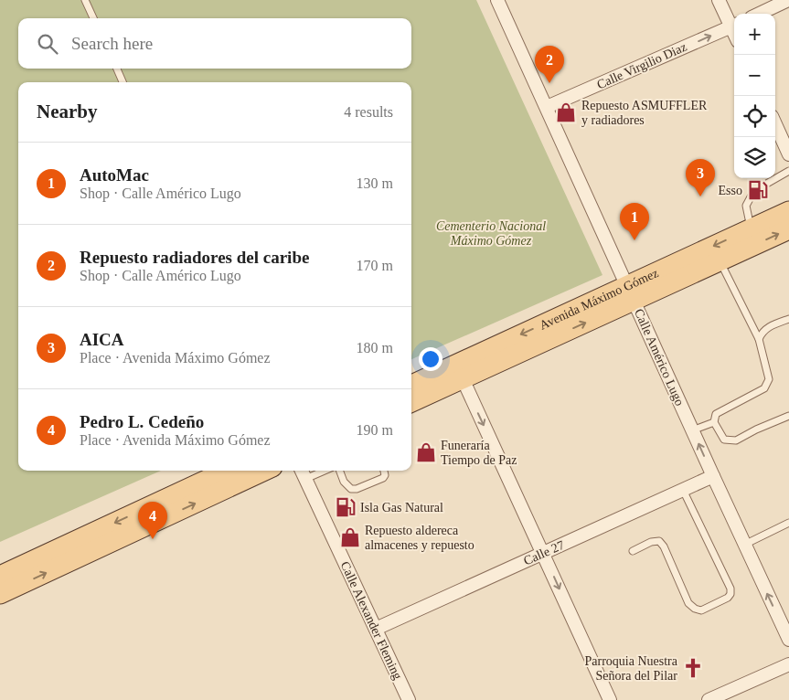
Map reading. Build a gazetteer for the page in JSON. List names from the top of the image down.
{
  "streets": {
    "main road": ["Avenida Máximo Gómez"],
    "street": [
      "Calle Virgilio Diaz",
      "Calle Américo Lugo",
      "Calle 27",
      "Calle Alexander Fleming"
    ]
  },
  "crossings": [
    ["Calle Virgilio Diaz", "Calle Américo Lugo"],
    ["Avenida Máximo Gómez", "Calle Américo Lugo"],
    ["Calle Américo Lugo", "Calle 27"],
    ["Calle 27", "Calle Alexander Fleming"]
  ],
  "one_way": ["Calle Virgilio Diaz"],
  "parks": ["Cementerio Nacional Máximo Gómez"],
  "places": {
    "shop": ["Repuesto ASMUFFLER y radiadores", "Funeraría Tiempo de Paz", "Repuesto aldereca almacenes y repuesto"],
    "fuel station": ["Esso", "Isla Gas Natural"],
    "church": ["Parroquia Nuestra Señora del Pilar"]
  },
  "page": {
    "map_buttons": ["+", "−"],
    "search": "Search here",
    "pins": [
      "2",
      "3",
      "1",
      "4"
    ],
    "heading": ["Nearby", "4 results"],
    "list": [
      {
        "mark": "1",
        "name": "AutoMac",
        "note": "Shop · Calle Américo Lugo",
        "value": "130 m"
      },
      {
        "mark": "2",
        "name": "Repuesto radiadores del caribe",
        "note": "Shop · Calle Américo Lugo",
        "value": "170 m"
      },
      {
        "mark": "3",
        "name": "AICA",
        "note": "Place · Avenida Máximo Gómez",
        "value": "180 m"
      },
      {
        "mark": "4",
        "name": "Pedro L. Cedeño",
        "note": "Place · Avenida Máximo Gómez",
        "value": "190 m"
      }
    ]
  }
}
